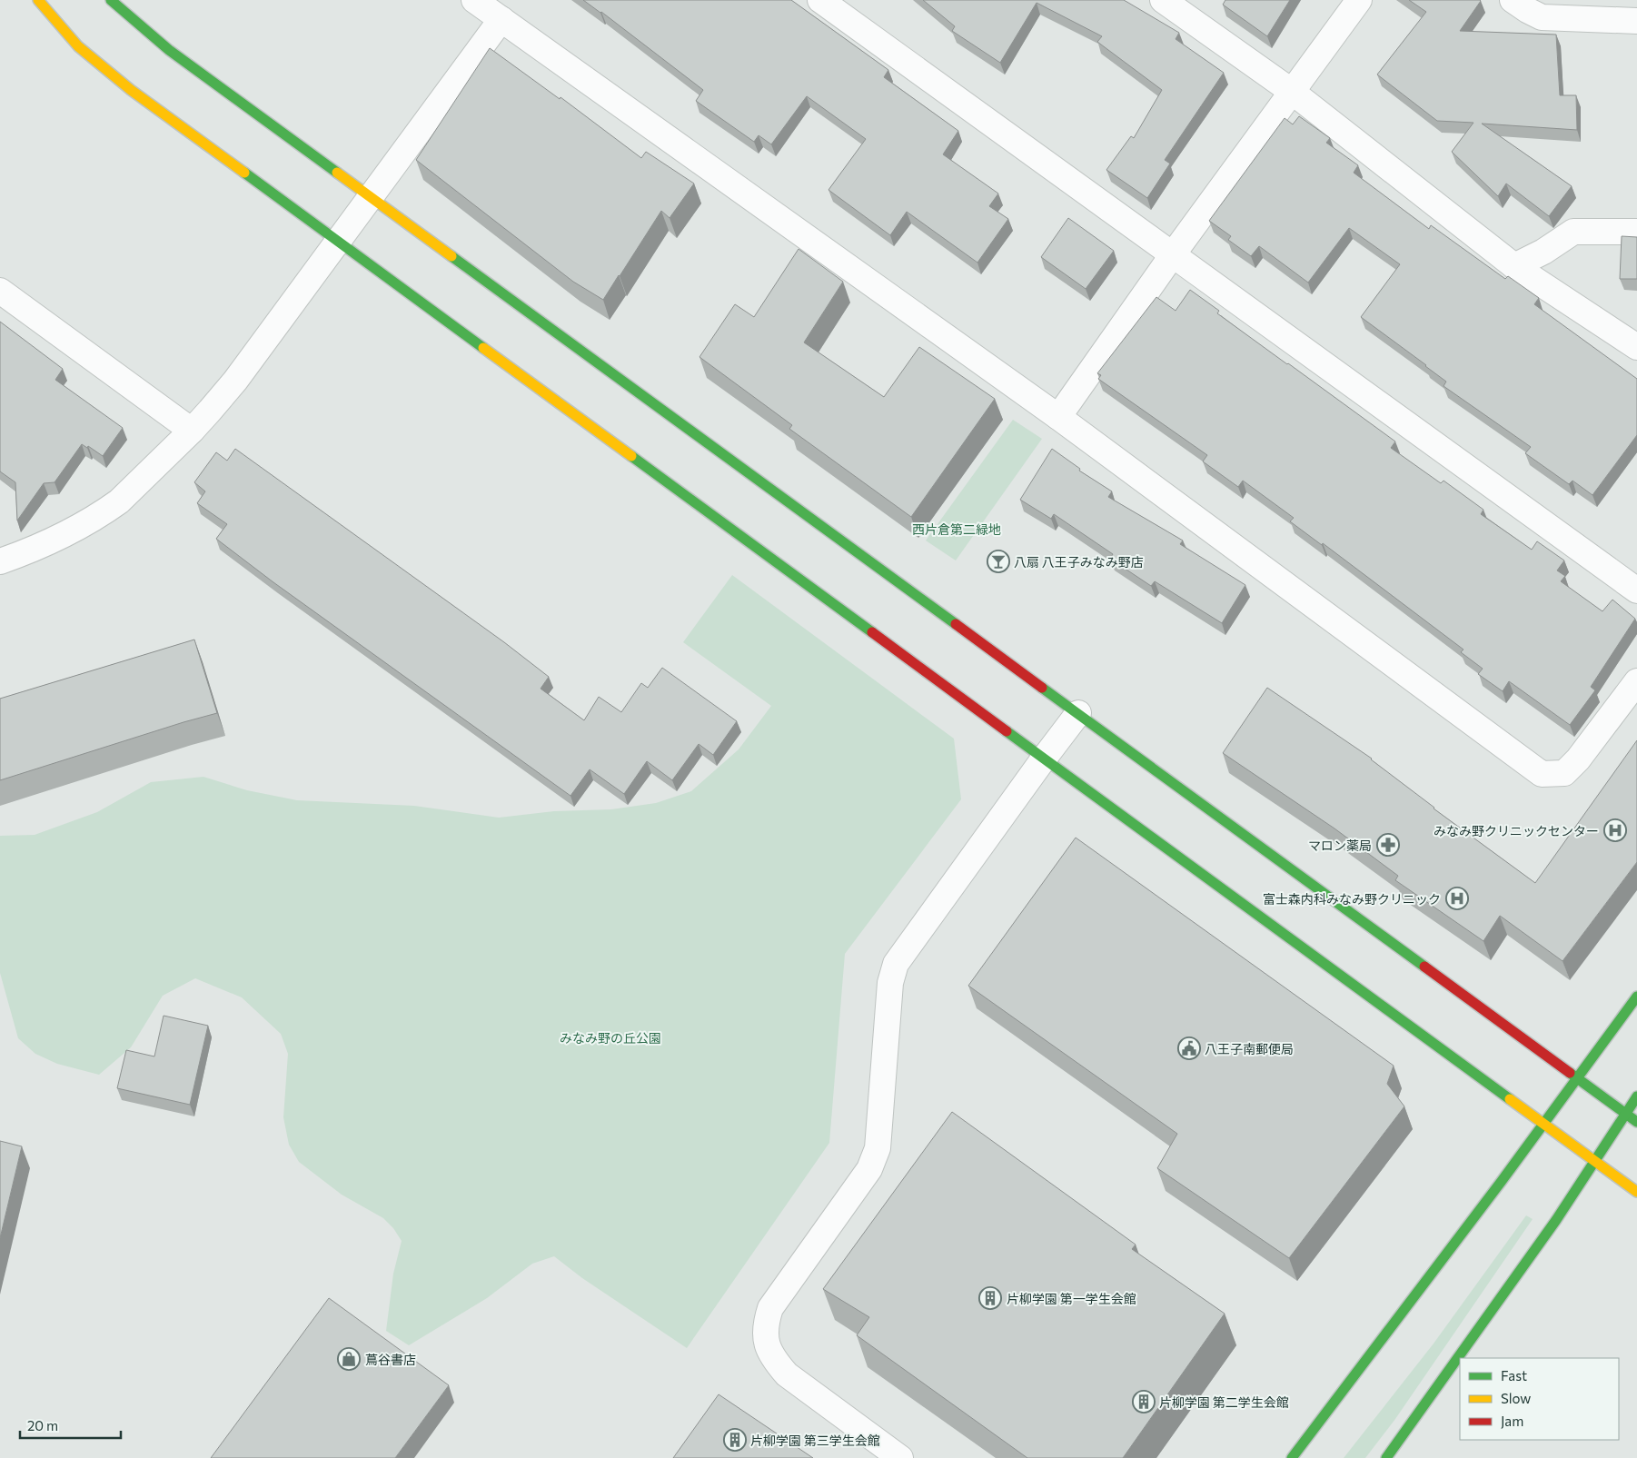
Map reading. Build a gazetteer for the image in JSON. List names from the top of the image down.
{
  "parks": ["西片倉第二緑地", "みなみ野の丘公園"],
  "places": {
    "bar": ["八扇 八王子みなみ野店"],
    "hospital": ["みなみ野クリニックセンター", "富士森内科みなみ野クリニック"],
    "pharmacy": ["マロン薬局"],
    "public building": ["八王子南郵便局"],
    "building": ["片柳学園 第一学生会館", "片柳学園 第二学生会館", "片柳学園 第三学生会館"],
    "shop": ["蔦谷書店"]
  },
  "legend": ["Fast", "Slow", "Jam"],
  "scale_bar": "20 m"
}
